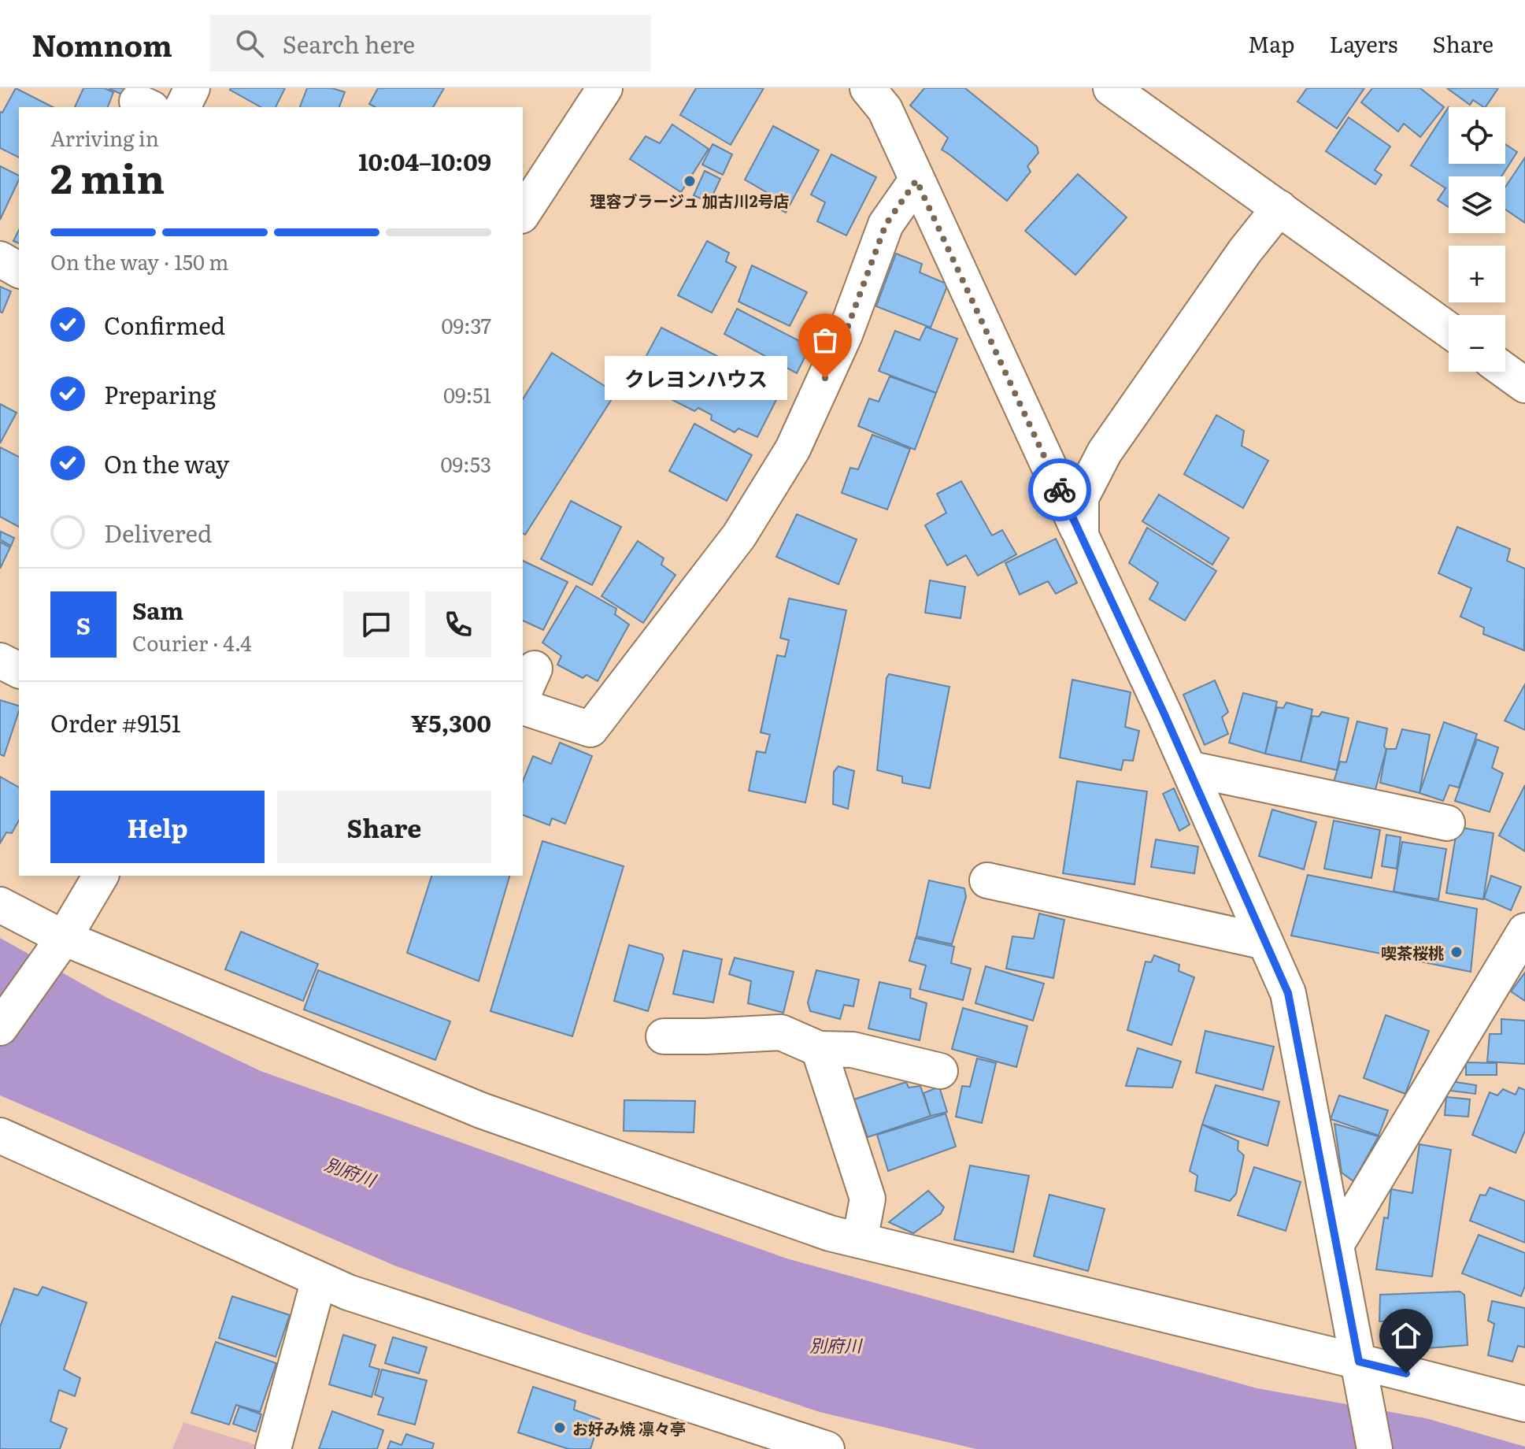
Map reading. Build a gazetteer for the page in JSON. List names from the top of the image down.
{
  "water": ["別府川"],
  "places": [
    "理容ブラージュ 加古川2号店",
    "クレヨンハウス",
    "喫茶桜桃",
    "お好み焼 凛々亭"
  ],
  "page": {
    "header": "Nomnom",
    "search": "Search here",
    "nav": ["Map", "Layers", "Share"],
    "map_buttons": ["+", "−"],
    "heading": ["2 min", "Arriving in", "10:04–10:09"],
    "panel": [
      "Sam",
      "Courier · 4.4",
      "Order #9151",
      "¥5,300"
    ],
    "bar": "On the way · 150 m",
    "list": [
      ["Confirmed", "09:37"],
      ["Preparing", "09:51"],
      ["On the way", "09:53"],
      "Delivered"
    ],
    "bubble": "クレヨンハウス",
    "round": "S",
    "buttons": ["Help", "Share"]
  }
}
